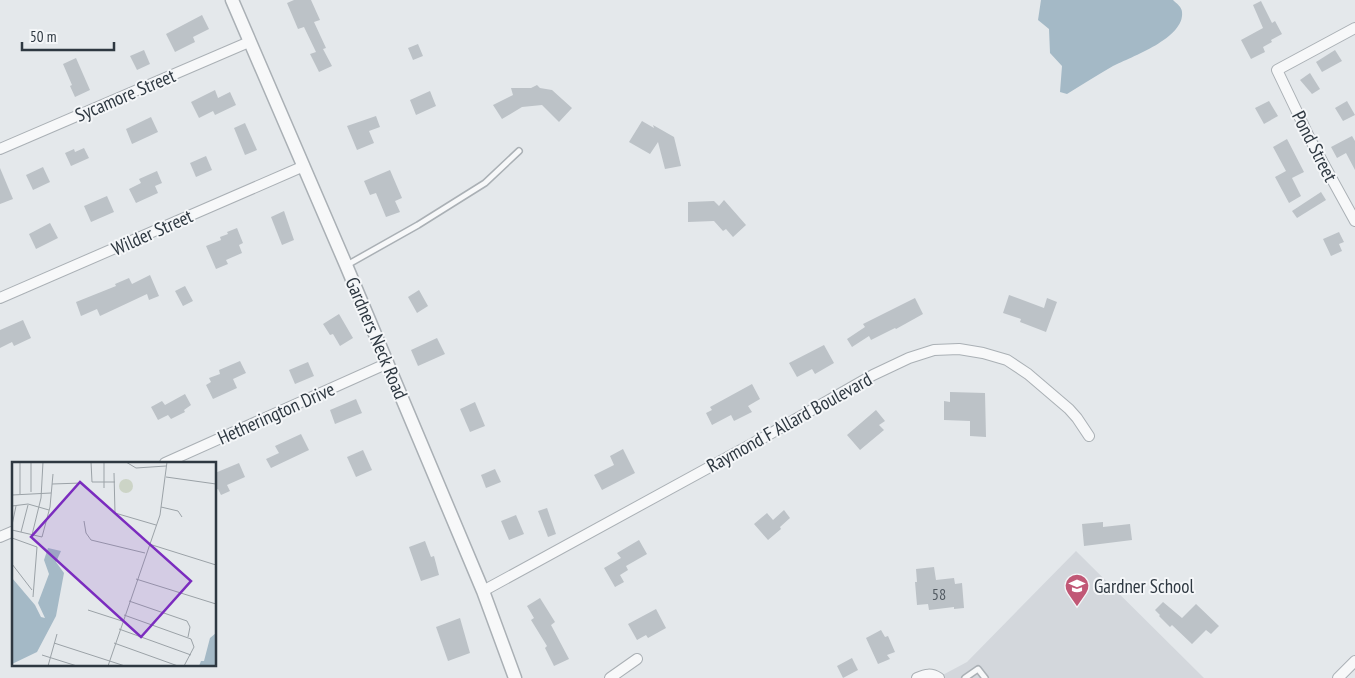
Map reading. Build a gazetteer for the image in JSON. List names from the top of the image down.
{
  "streets": {
    "street": [
      "Sycamore Street",
      "Pond Street",
      "Wilder Street",
      "Gardners Neck Road",
      "Hetherington Drive",
      "Raymond F Allard Boulevard"
    ]
  },
  "crossings": [
    ["Sycamore Street", "Gardners Neck Road"],
    ["Wilder Street", "Gardners Neck Road"],
    ["Gardners Neck Road", "Hetherington Drive"],
    ["Gardners Neck Road", "Raymond F Allard Boulevard"]
  ],
  "places": {
    "school or university": ["Gardner School"]
  },
  "house_numbers": ["58"],
  "scale_bar": "50 m"
}
